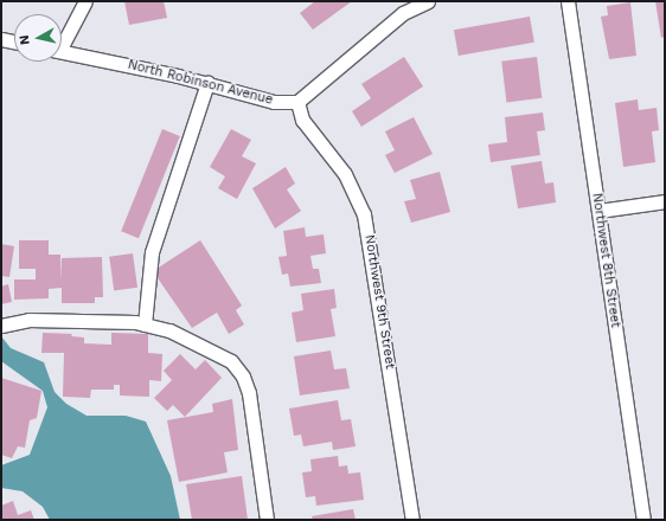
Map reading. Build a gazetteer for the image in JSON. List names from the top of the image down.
{
  "streets": {
    "street": ["North Robinson Avenue", "Northwest 8th Street", "Northwest 9th Street"]
  },
  "crossings": [
    ["North Robinson Avenue", "Northwest 9th Street"]
  ],
  "north": "left"
}
